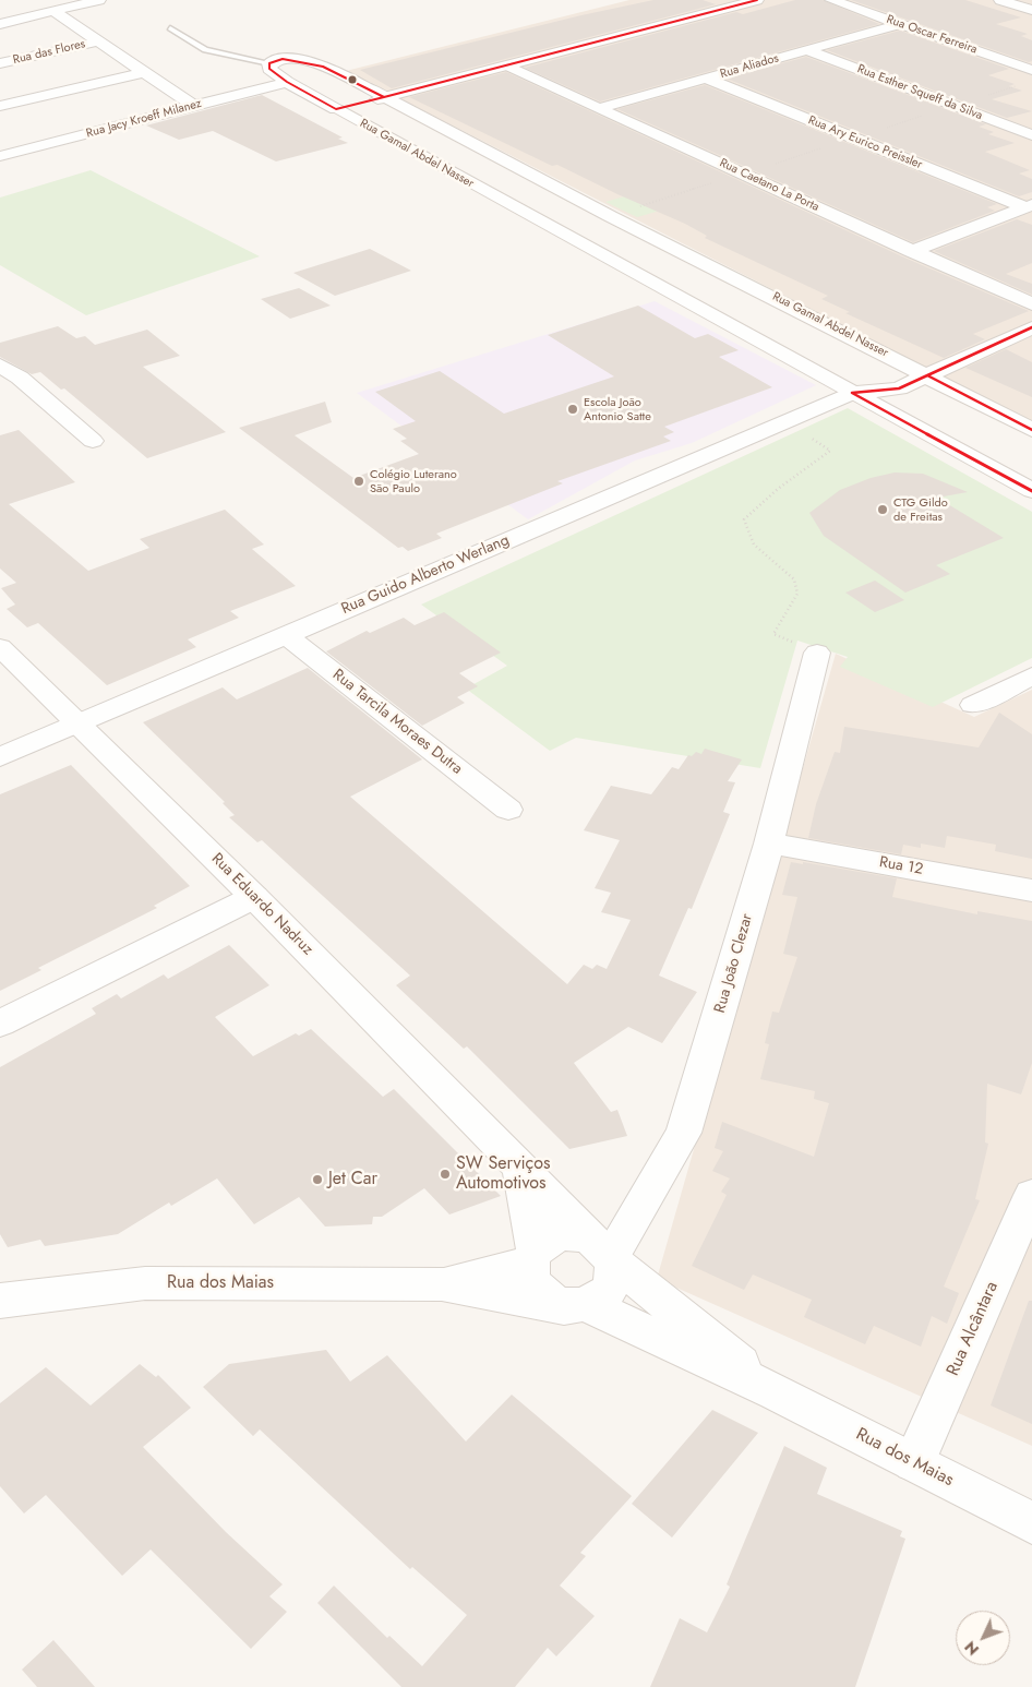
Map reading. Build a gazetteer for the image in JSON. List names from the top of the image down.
{
  "streets": {
    "street": [
      "Rua Oscar Ferreira",
      "Rua das Flores",
      "Rua Aliados",
      "Rua Esther Squeff da Silva",
      "Rua Jacy Kroeff Milanez",
      "Rua Ary Eurico Preissler",
      "Rua Gamal Abdel Nasser",
      "Rua Caetano La Porta",
      "Rua Guido Alberto Werlang",
      "Rua Tarcila Moraes Dutra",
      "Rua 12",
      "Rua Eduardo Nadruz",
      "Rua João Clezar",
      "Rua dos Maias",
      "Rua Alcântara"
    ]
  },
  "crossings": [
    ["Rua Oscar Ferreira", "Rua Aliados"],
    ["Rua Aliados", "Rua Esther Squeff da Silva"],
    ["Rua Aliados", "Rua Ary Eurico Preissler"],
    ["Rua Aliados", "Rua Caetano La Porta"],
    ["Rua Jacy Kroeff Milanez", "Rua Gamal Abdel Nasser"],
    ["Rua Gamal Abdel Nasser", "Rua Guido Alberto Werlang"],
    ["Rua Guido Alberto Werlang", "Rua Tarcila Moraes Dutra"],
    ["Rua Guido Alberto Werlang", "Rua Eduardo Nadruz"],
    ["Rua 12", "Rua João Clezar"],
    ["Rua Eduardo Nadruz", "Rua João Clezar"],
    ["Rua Eduardo Nadruz", "Rua dos Maias"],
    ["Rua João Clezar", "Rua dos Maias"],
    ["Rua dos Maias", "Rua Alcântara"]
  ],
  "places": [
    "Escola João Antonio Satte",
    "Colégio Luterano São Paulo",
    "CTG Gildo de Freitas",
    "SW Serviços Automotivos",
    "Jet Car"
  ],
  "north": "bottom left"
}
